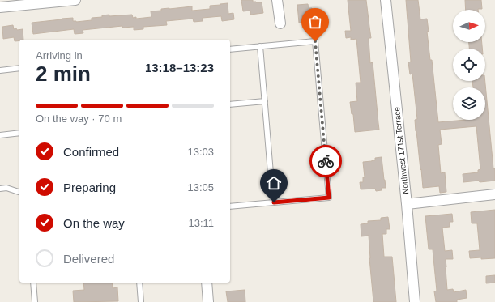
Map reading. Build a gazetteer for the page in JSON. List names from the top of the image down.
{
  "streets": {
    "street": ["Northwest 171st Terrace"]
  },
  "north": "right",
  "page": {
    "heading": ["2 min", "Arriving in", "13:18–13:23"],
    "bar": "On the way · 70 m",
    "list": [
      ["Confirmed", "13:03"],
      ["Preparing", "13:05"],
      ["On the way", "13:11"],
      "Delivered"
    ]
  }
}
